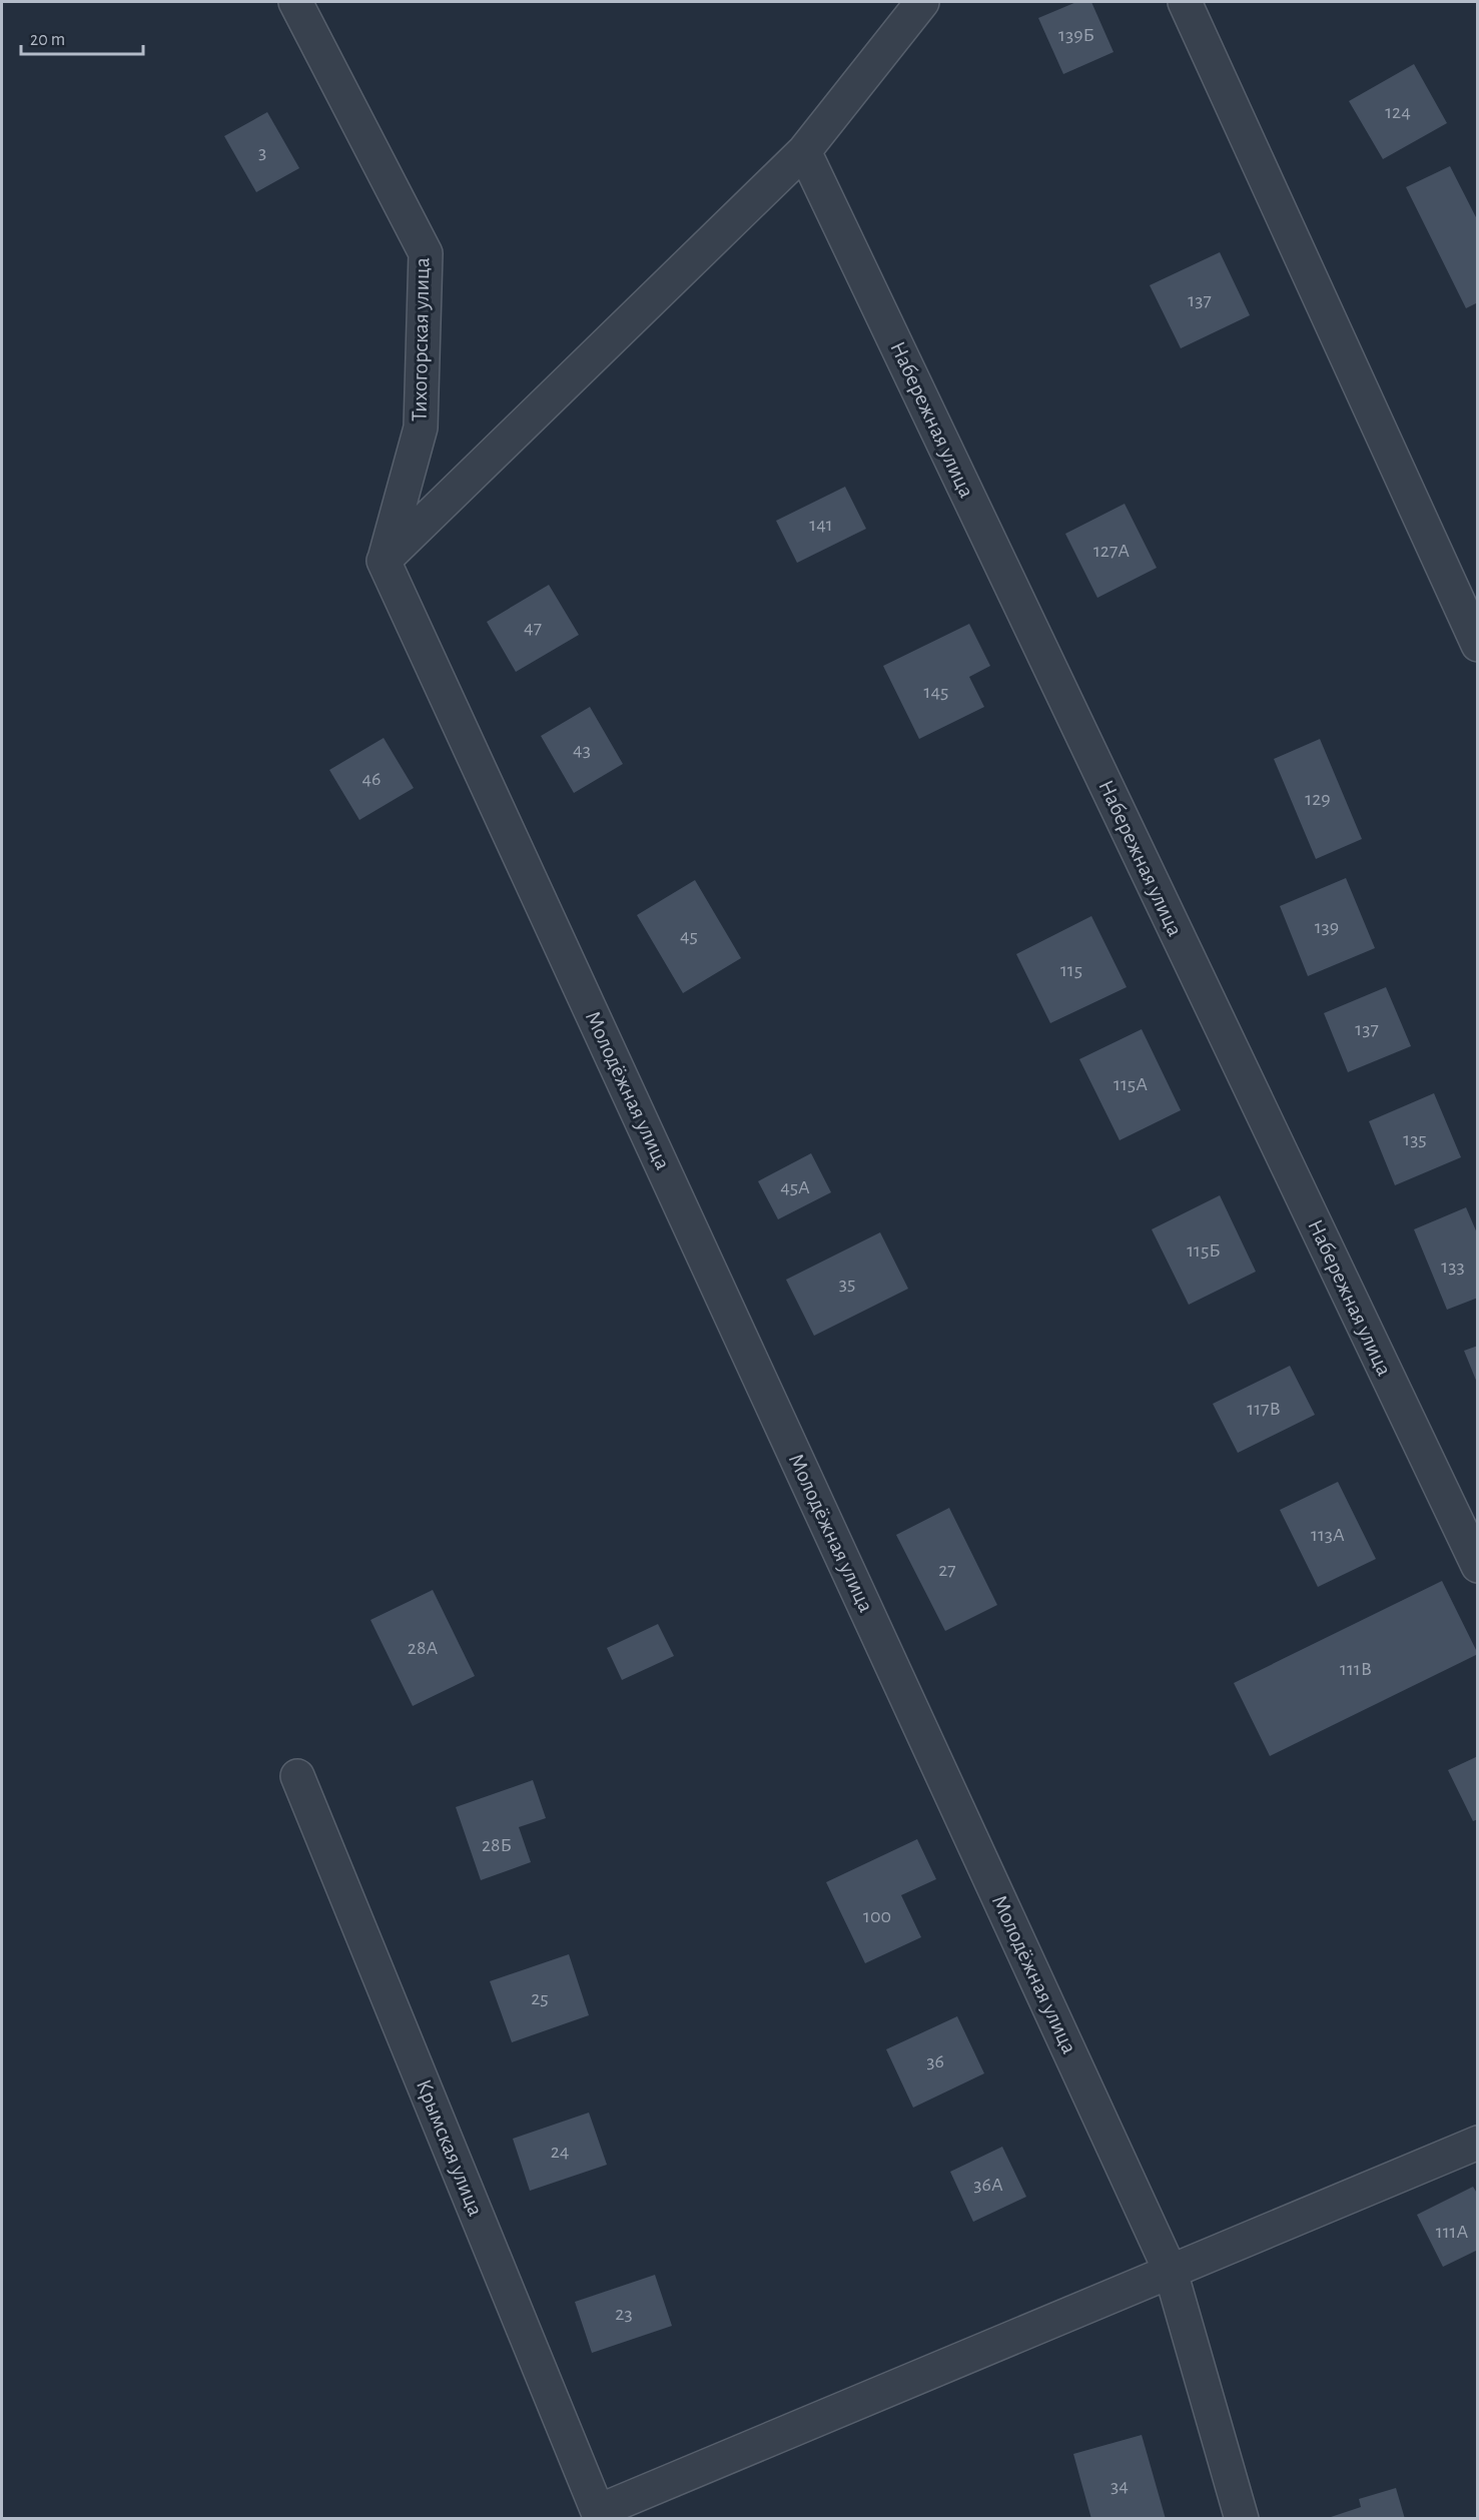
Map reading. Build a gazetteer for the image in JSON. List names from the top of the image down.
{
  "streets": {
    "street": [
      "Тихогорская улица",
      "Набережная улица",
      "Молодёжная улица",
      "Крымская улица"
    ]
  },
  "crossings": [
    ["Тихогорская улица", "Молодёжная улица"]
  ],
  "house_numbers": [
    "139Б",
    "124",
    "3",
    "137",
    "141",
    "127А",
    "47",
    "145",
    "43",
    "46",
    "129",
    "139",
    "45",
    "115",
    "137",
    "115А",
    "135",
    "45А",
    "115Б",
    "133",
    "35",
    "117В",
    "113А",
    "27",
    "28А",
    "111В",
    "28Б",
    "100",
    "25",
    "36",
    "24",
    "36А",
    "111А",
    "23",
    "34"
  ],
  "scale_bar": "20 m"
}
